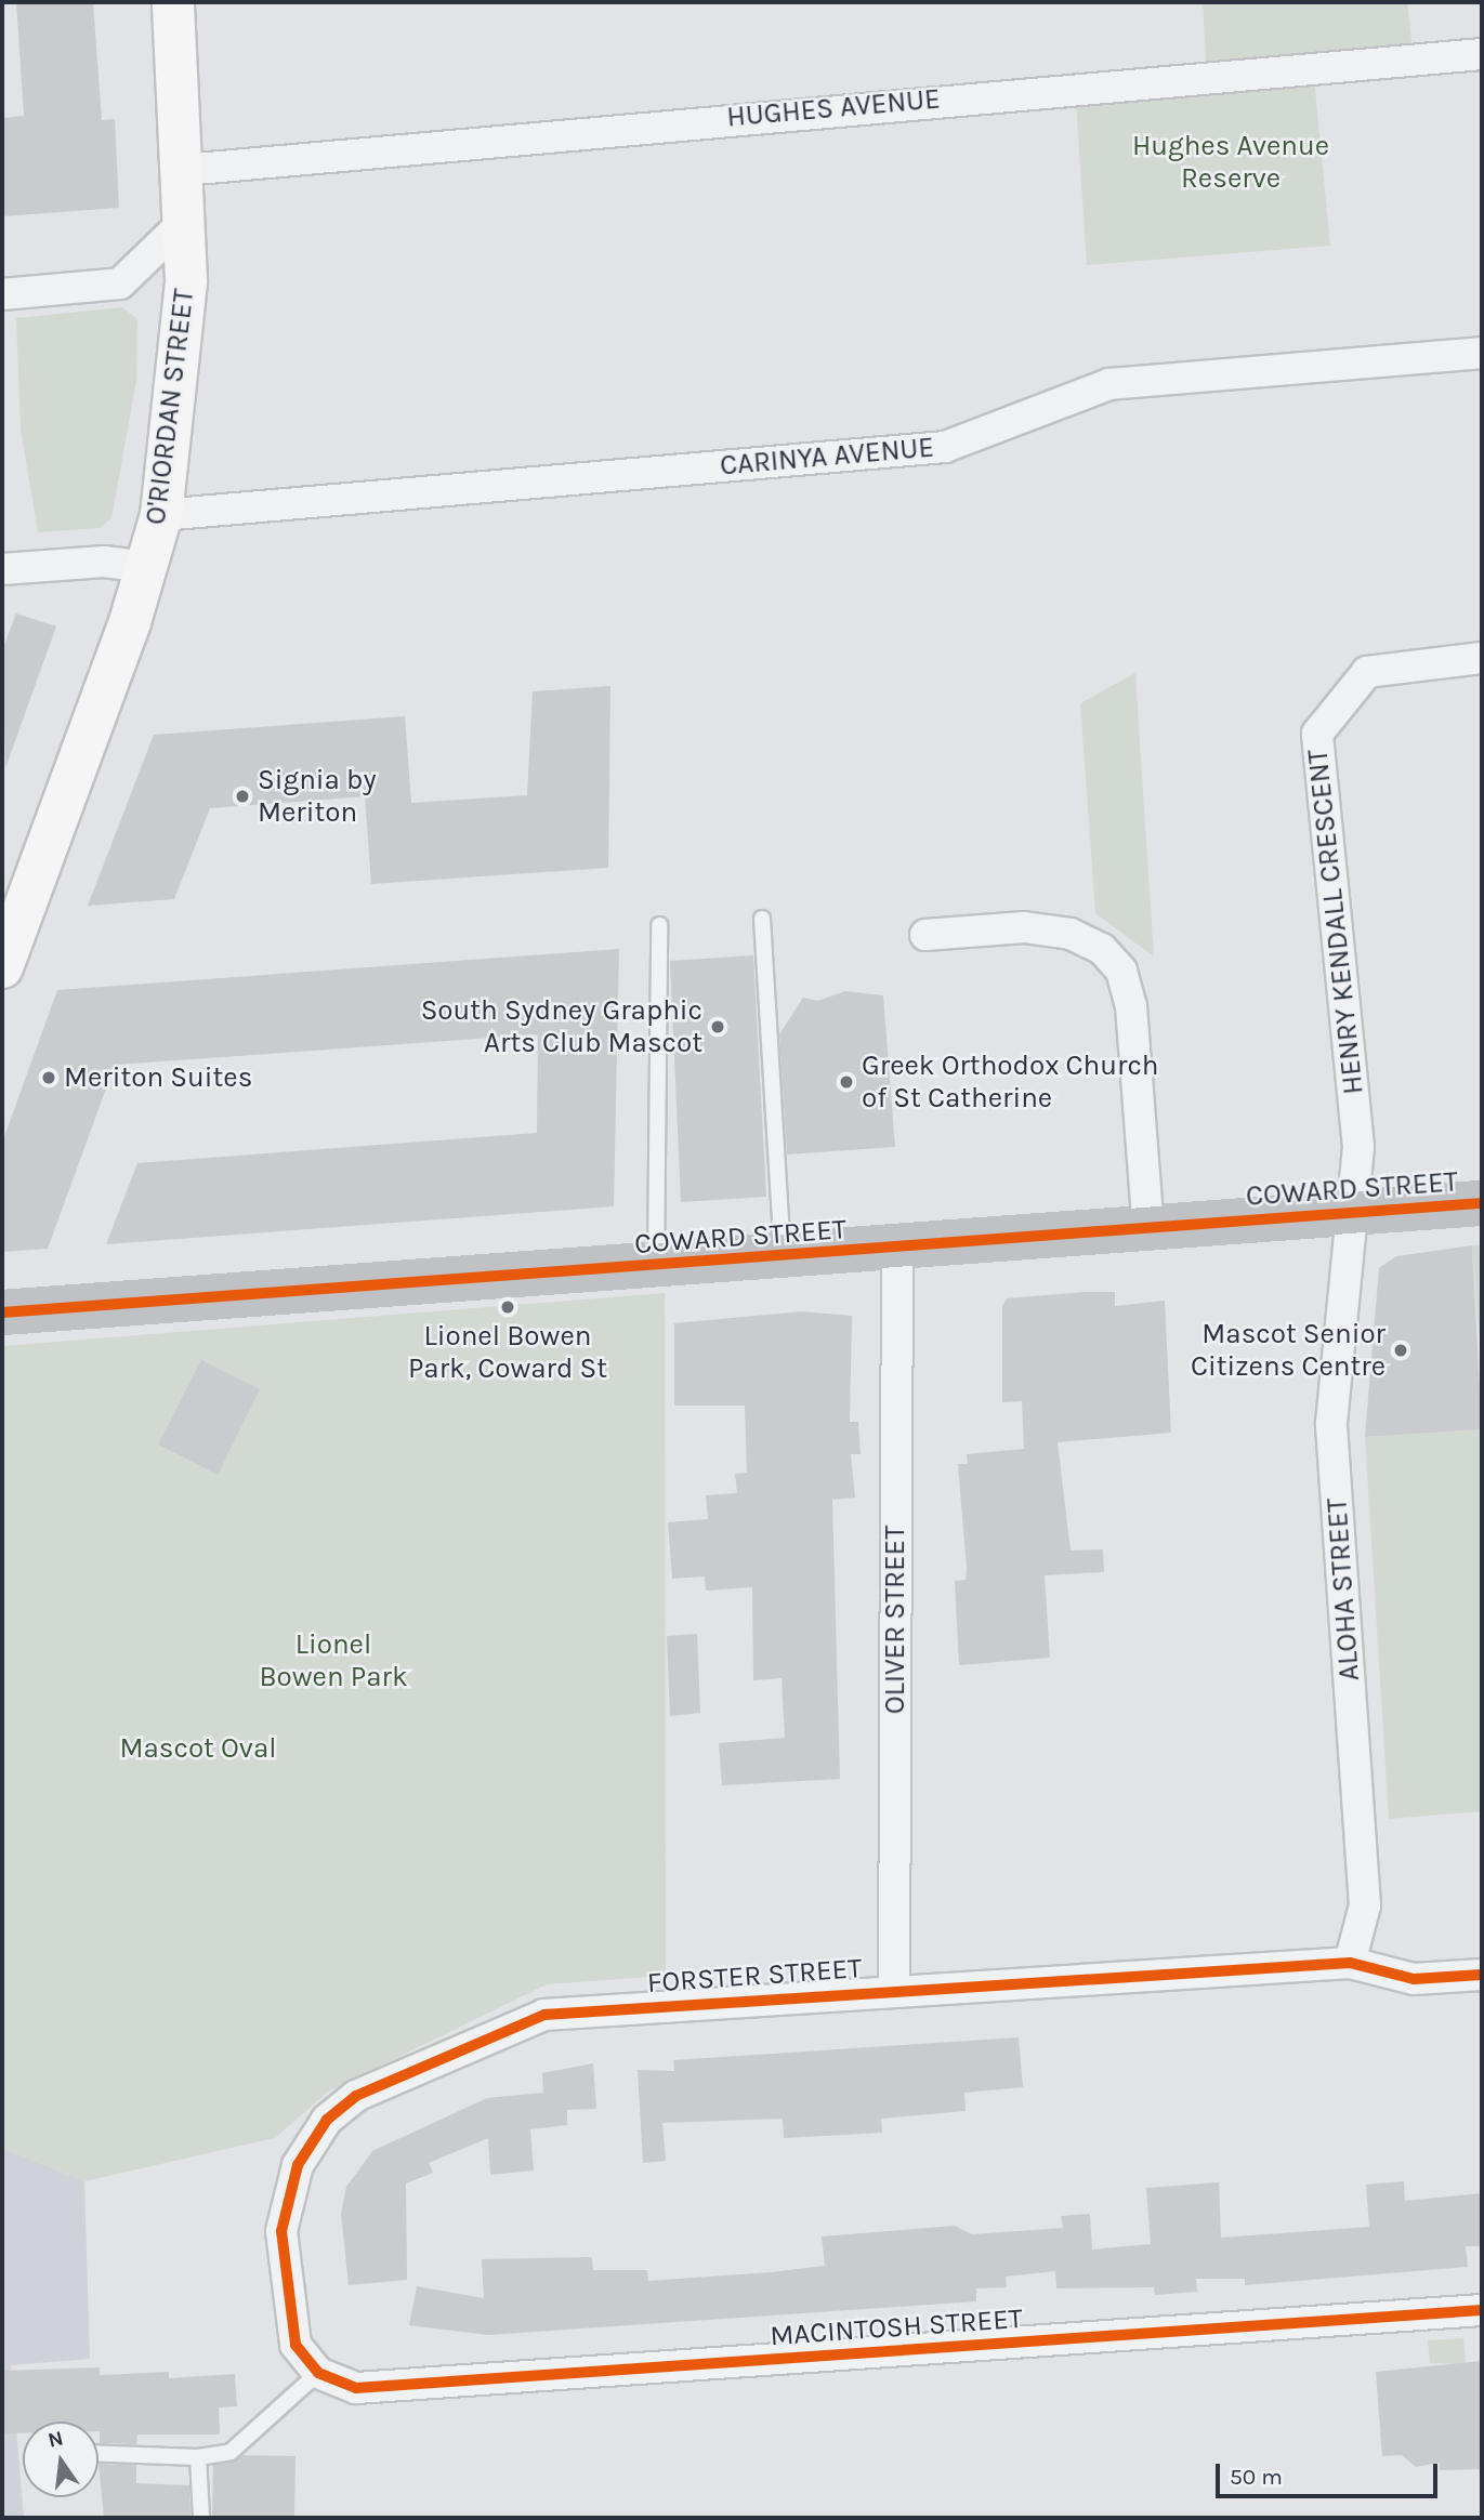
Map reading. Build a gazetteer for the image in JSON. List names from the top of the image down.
{
  "streets": {
    "main road": ["O'RIORDAN STREET"],
    "street": [
      "HUGHES AVENUE",
      "CARINYA AVENUE",
      "HENRY KENDALL CRESCENT",
      "COWARD STREET",
      "ALOHA STREET",
      "OLIVER STREET",
      "FORSTER STREET",
      "MACINTOSH STREET"
    ]
  },
  "crossings": [
    ["HUGHES AVENUE", "O'RIORDAN STREET"],
    ["O'RIORDAN STREET", "CARINYA AVENUE"],
    ["HENRY KENDALL CRESCENT", "COWARD STREET"],
    ["HENRY KENDALL CRESCENT", "ALOHA STREET"],
    ["COWARD STREET", "ALOHA STREET"],
    ["COWARD STREET", "OLIVER STREET"],
    ["ALOHA STREET", "FORSTER STREET"],
    ["OLIVER STREET", "FORSTER STREET"],
    ["FORSTER STREET", "MACINTOSH STREET"]
  ],
  "parks": ["Hughes Avenue Reserve", "Lionel Bowen Park", "Mascot Oval"],
  "places": [
    "Signia by Meriton",
    "South Sydney Graphic Arts Club Mascot",
    "Meriton Suites",
    "Greek Orthodox Church of St Catherine",
    "Lionel Bowen Park, Coward St",
    "Mascot Senior Citizens Centre"
  ],
  "scale_bar": "50 m",
  "north": "top"
}
